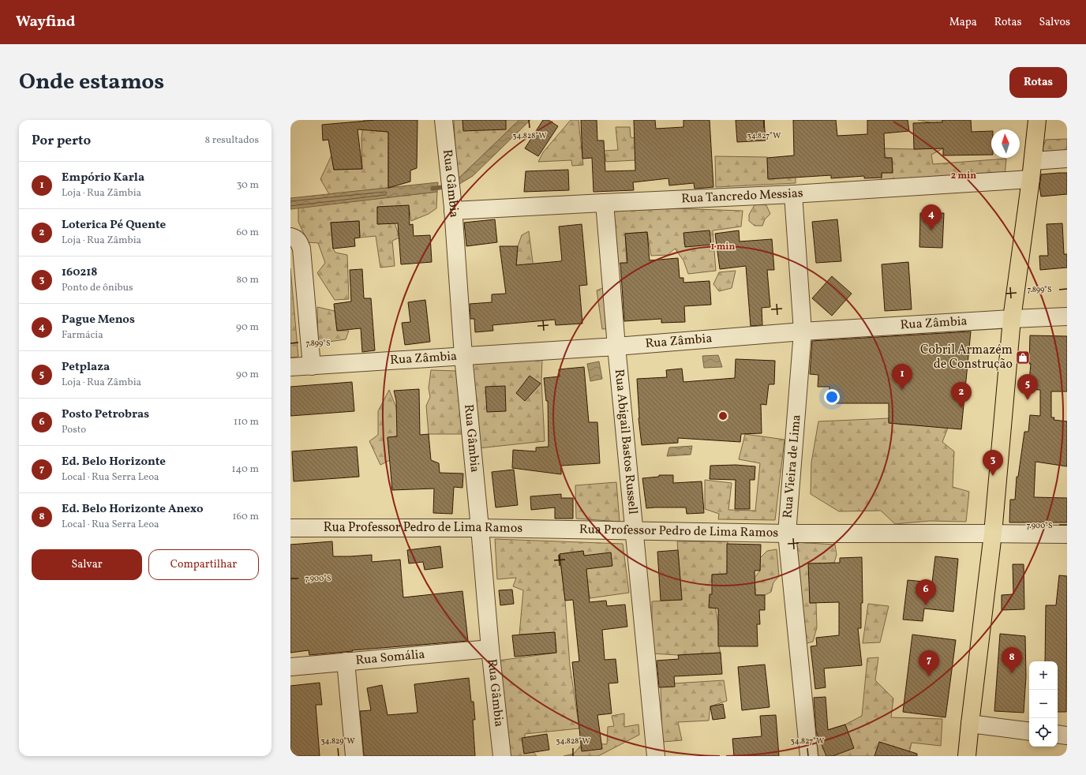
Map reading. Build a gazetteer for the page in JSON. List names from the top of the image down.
{
  "streets": {
    "street": [
      "Rua Gâmbia",
      "Rua Tancredo Messias",
      "Rua Zâmbia",
      "Rua Abigail Bastos Russell",
      "Rua Vieira de Lima",
      "Rua Professor Pedro de Lima Ramos",
      "Rua Somália"
    ]
  },
  "crossings": [
    ["Rua Gâmbia", "Rua Tancredo Messias"],
    ["Rua Gâmbia", "Rua Zâmbia"],
    ["Rua Gâmbia", "Rua Professor Pedro de Lima Ramos"],
    ["Rua Gâmbia", "Rua Somália"],
    ["Rua Tancredo Messias", "Rua Abigail Bastos Russell"],
    ["Rua Tancredo Messias", "Rua Vieira de Lima"],
    ["Rua Zâmbia", "Rua Abigail Bastos Russell"],
    ["Rua Zâmbia", "Rua Vieira de Lima"],
    ["Rua Abigail Bastos Russell", "Rua Professor Pedro de Lima Ramos"],
    ["Rua Vieira de Lima", "Rua Professor Pedro de Lima Ramos"]
  ],
  "places": {
    "shop": ["Cobril Armazém de Construção"]
  },
  "north": "top",
  "page": {
    "header": "Wayfind",
    "nav": ["Mapa", "Rotas", "Salvos"],
    "title": "Onde estamos",
    "buttons": [
      "Rotas",
      ["Salvar", "Compartilhar"]
    ],
    "heading": ["Por perto", "8 resultados"],
    "list": [
      {
        "mark": "1",
        "name": "Empório Karla",
        "note": "Loja · Rua Zâmbia",
        "value": "30 m"
      },
      {
        "mark": "2",
        "name": "Loterica Pé Quente",
        "note": "Loja · Rua Zâmbia",
        "value": "60 m"
      },
      {
        "mark": "3",
        "name": "160218",
        "note": "Ponto de ônibus",
        "value": "80 m"
      },
      {
        "mark": "4",
        "name": "Pague Menos",
        "note": "Farmácia",
        "value": "90 m"
      },
      {
        "mark": "5",
        "name": "Petplaza",
        "note": "Loja · Rua Zâmbia",
        "value": "90 m"
      },
      {
        "mark": "6",
        "name": "Posto Petrobras",
        "note": "Posto",
        "value": "110 m"
      },
      {
        "mark": "7",
        "name": "Ed. Belo Horizonte",
        "note": "Local · Rua Serra Leoa",
        "value": "140 m"
      },
      {
        "mark": "8",
        "name": "Ed. Belo Horizonte Anexo",
        "note": "Local · Rua Serra Leoa",
        "value": "160 m"
      }
    ],
    "pins": [
      "4",
      "1",
      "5",
      "2",
      "3",
      "6",
      "8",
      "7"
    ],
    "map_buttons": ["+", "−"]
  },
  "coordinates": [
    "34.828°W",
    "34.827°W",
    "7.899°S",
    "7.900°S",
    "34.829°W"
  ],
  "rings": ["2 min", "1 min"]
}
